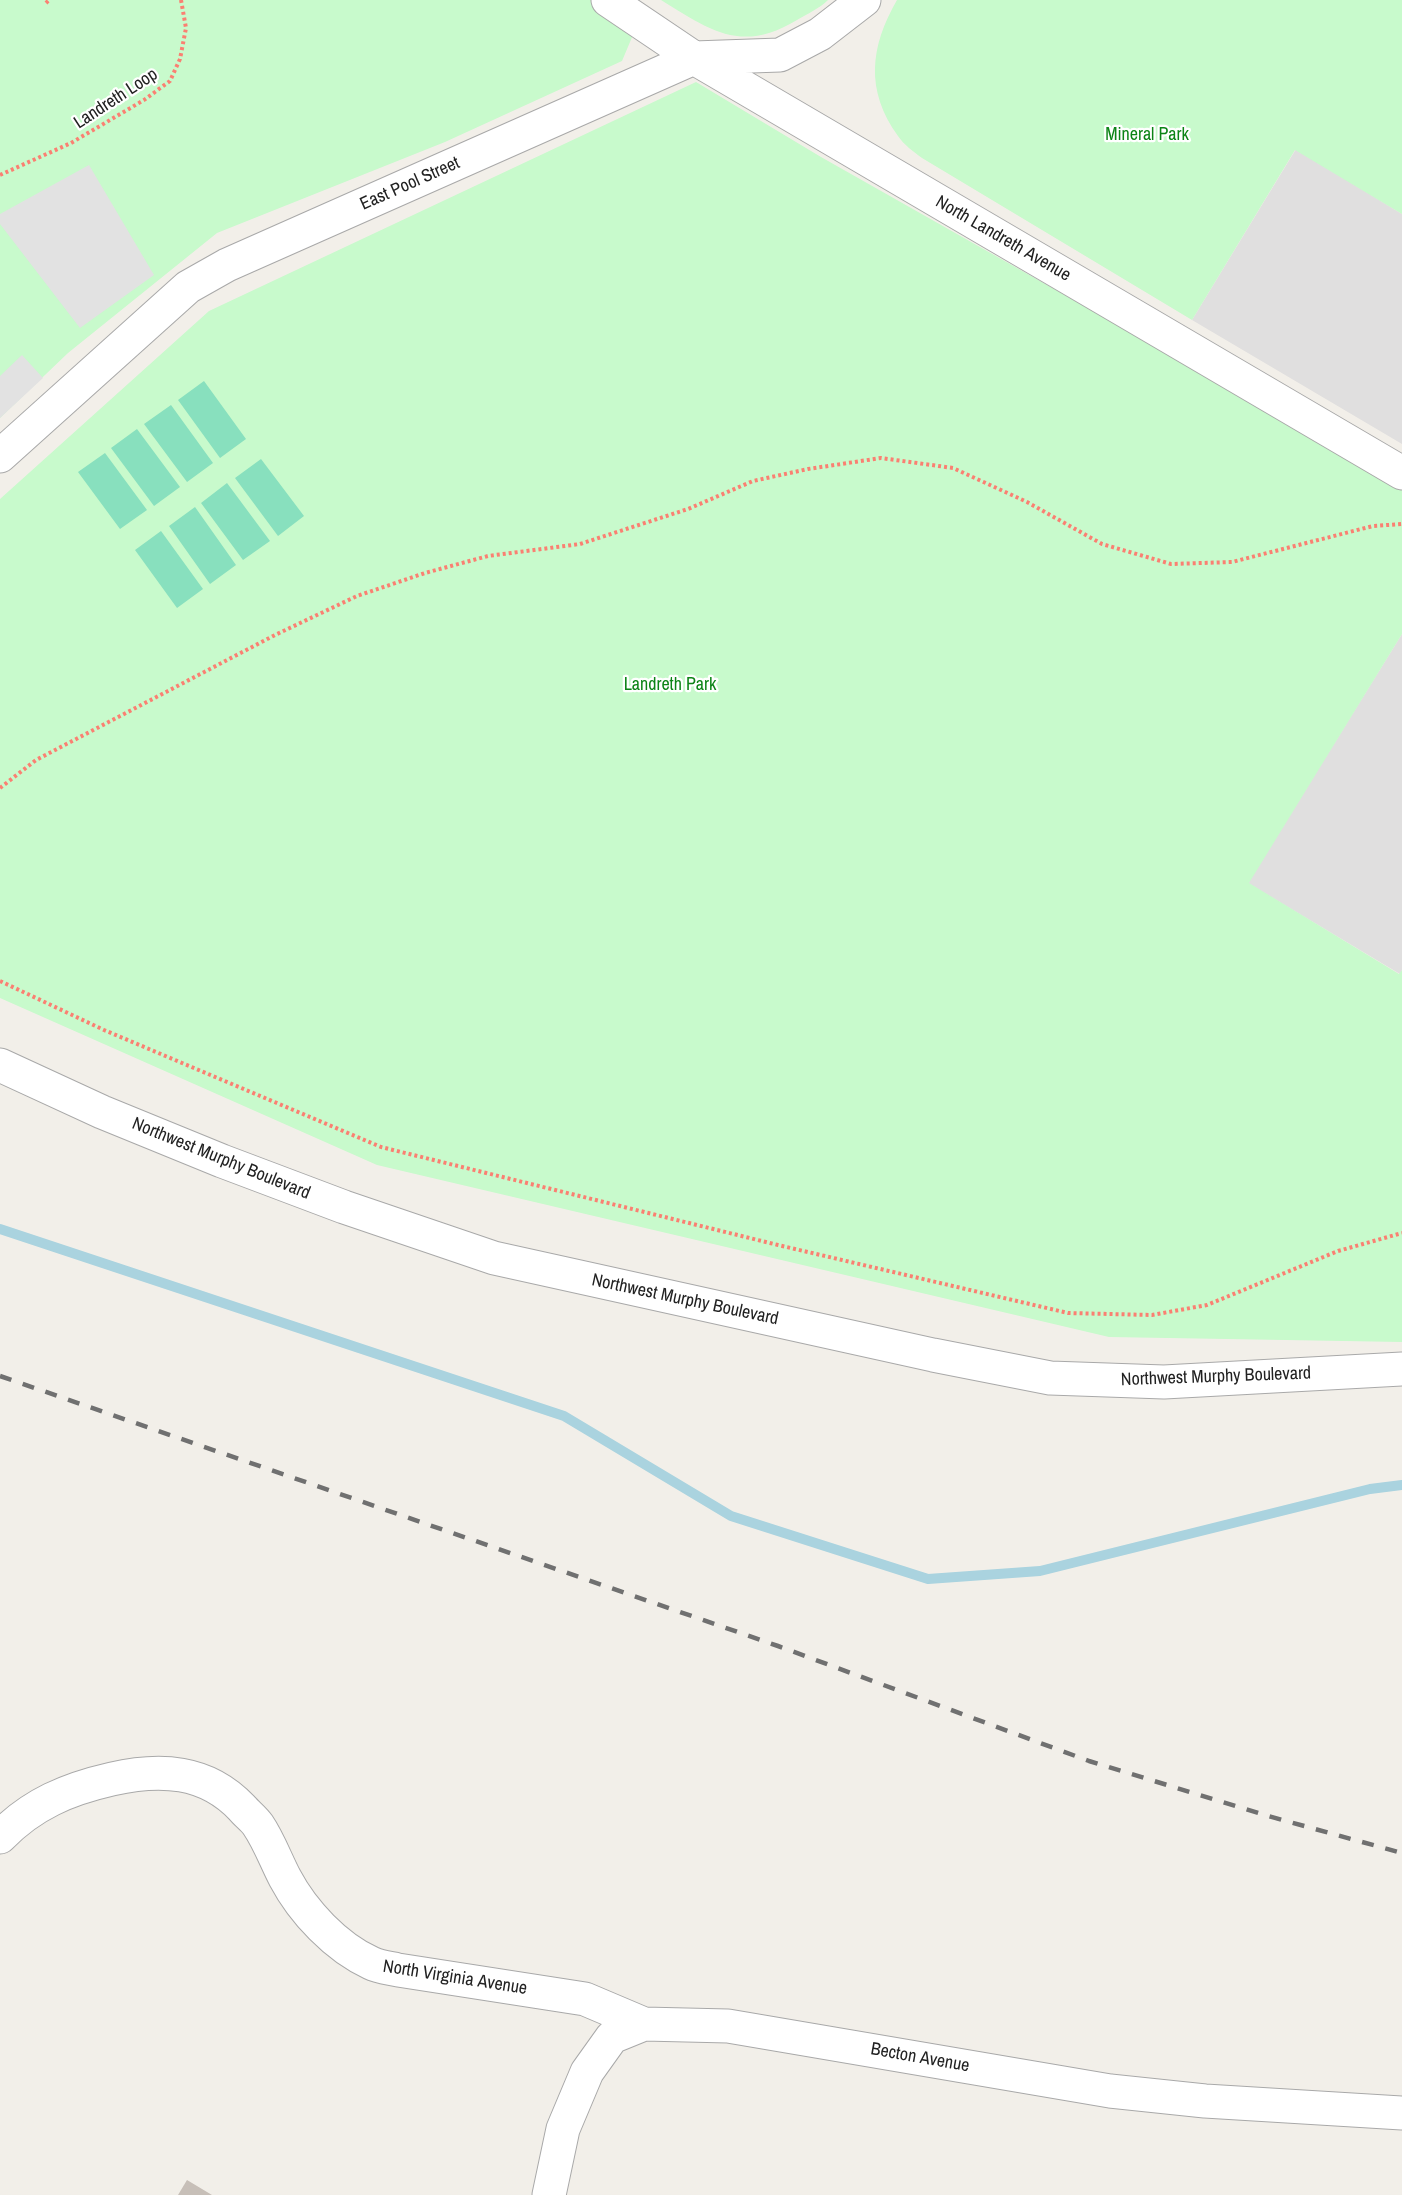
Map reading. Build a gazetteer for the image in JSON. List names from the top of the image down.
{
  "streets": {
    "street": [
      "East Pool Street",
      "North Landreth Avenue",
      "Northwest Murphy Boulevard",
      "North Virginia Avenue",
      "Becton Avenue"
    ],
    "path": ["Landreth Loop"]
  },
  "crossings": [
    ["East Pool Street", "North Landreth Avenue"],
    ["North Virginia Avenue", "Becton Avenue"]
  ],
  "parks": ["Mineral Park", "Landreth Park"]
}
